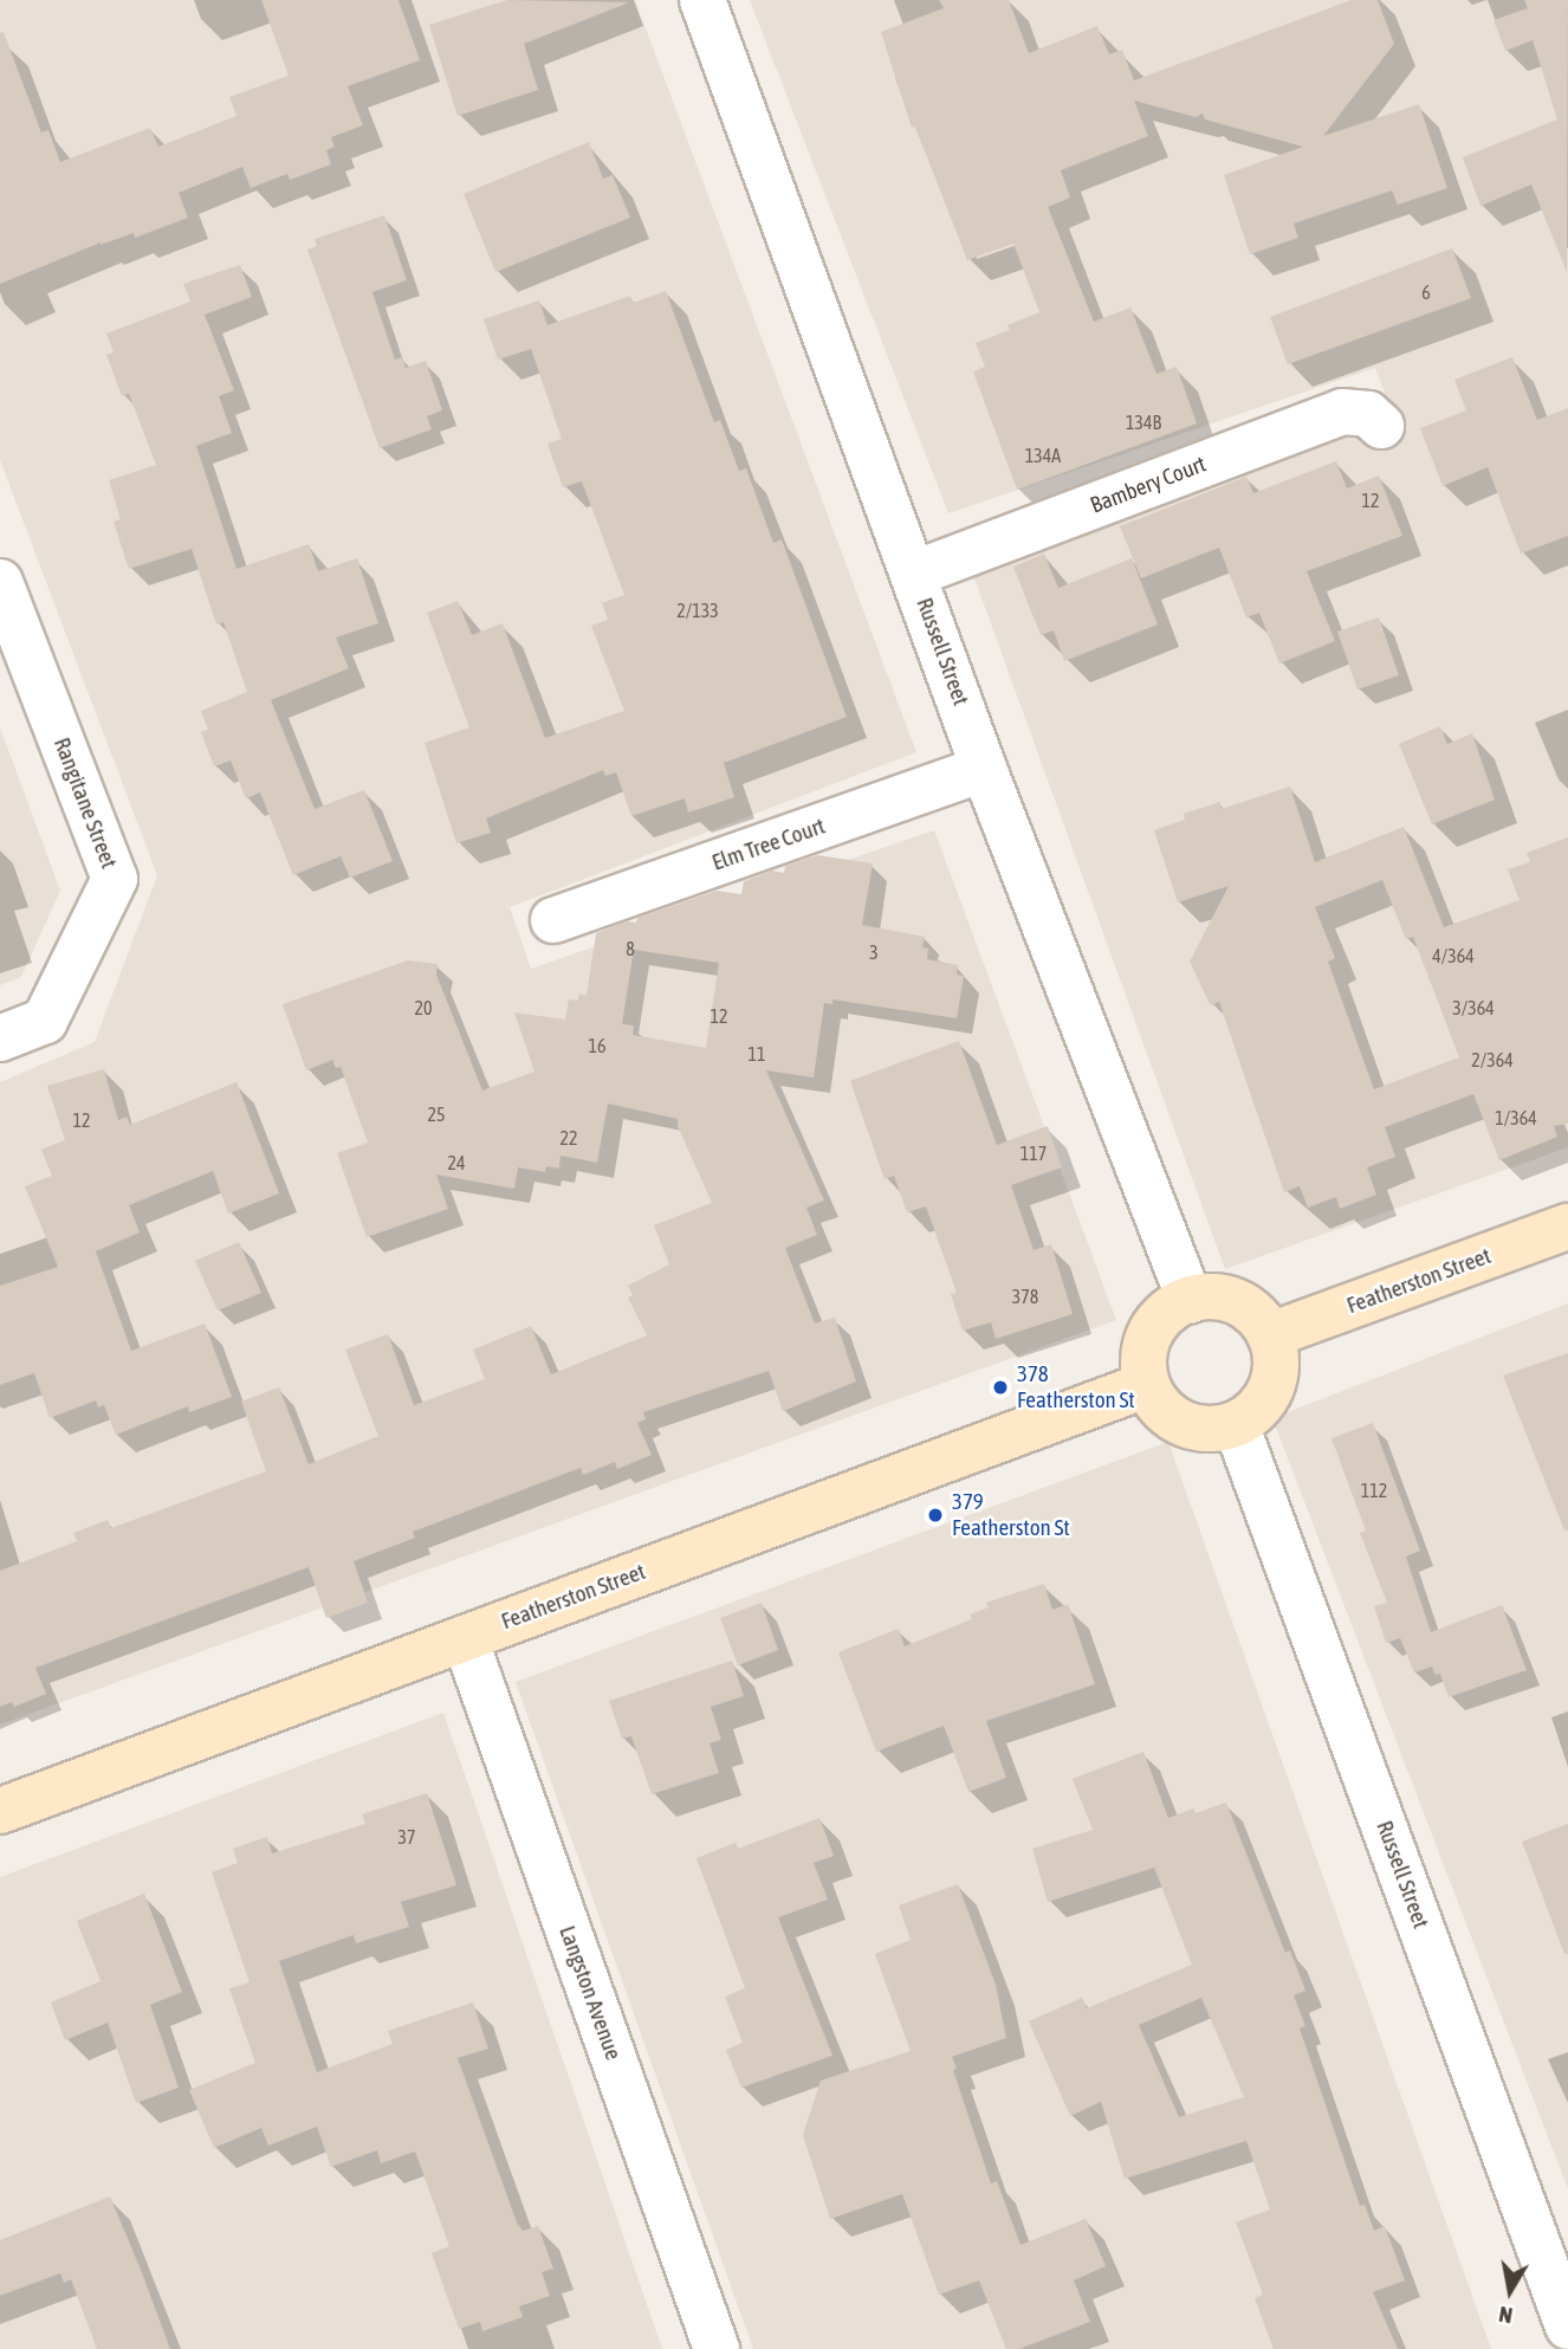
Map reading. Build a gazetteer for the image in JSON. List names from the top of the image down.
{
  "streets": {
    "main road": ["Featherston Street"],
    "street": [
      "Bambery Court",
      "Russell Street",
      "Rangitane Street",
      "Elm Tree Court",
      "Langston Avenue"
    ]
  },
  "crossings": [
    ["Bambery Court", "Russell Street"],
    ["Russell Street", "Elm Tree Court"],
    ["Russell Street", "Featherston Street"],
    ["Featherston Street", "Langston Avenue"]
  ],
  "places": ["378 Featherston St", "379 Featherston St"],
  "house_numbers": [
    "6",
    "134B",
    "134A",
    "12",
    "2/133",
    "8",
    "3",
    "4/364",
    "20",
    "3/364",
    "12",
    "16",
    "11",
    "2/364",
    "25",
    "1/364",
    "12",
    "22",
    "117",
    "24",
    "378",
    "112",
    "37"
  ],
  "north": "bottom"
}
